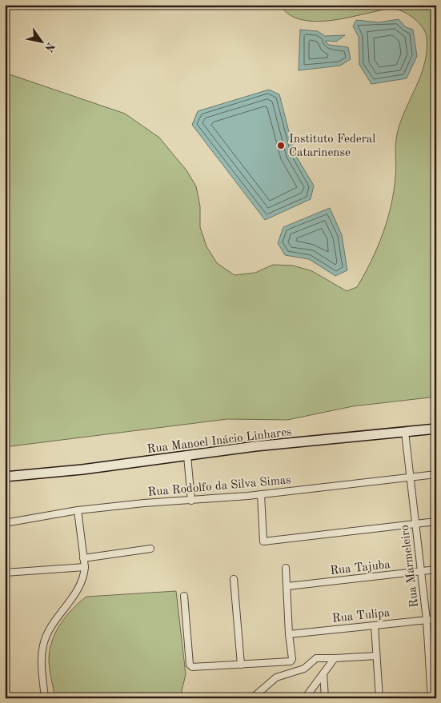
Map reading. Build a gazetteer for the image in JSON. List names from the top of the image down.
{
  "streets": {
    "main road": ["Rua Manoel Inácio Linhares"],
    "street": [
      "Rua Rodolfo da Silva Simas",
      "Rua Marmeleiro",
      "Rua Tajuba",
      "Rua Tulipa"
    ]
  },
  "crossings": [
    ["Rua Manoel Inácio Linhares", "Rua Marmeleiro"],
    ["Rua Rodolfo da Silva Simas", "Rua Marmeleiro"],
    ["Rua Marmeleiro", "Rua Tajuba"],
    ["Rua Marmeleiro", "Rua Tulipa"]
  ],
  "places": ["Instituto Federal Catarinense"],
  "north": "bottom right"
}
